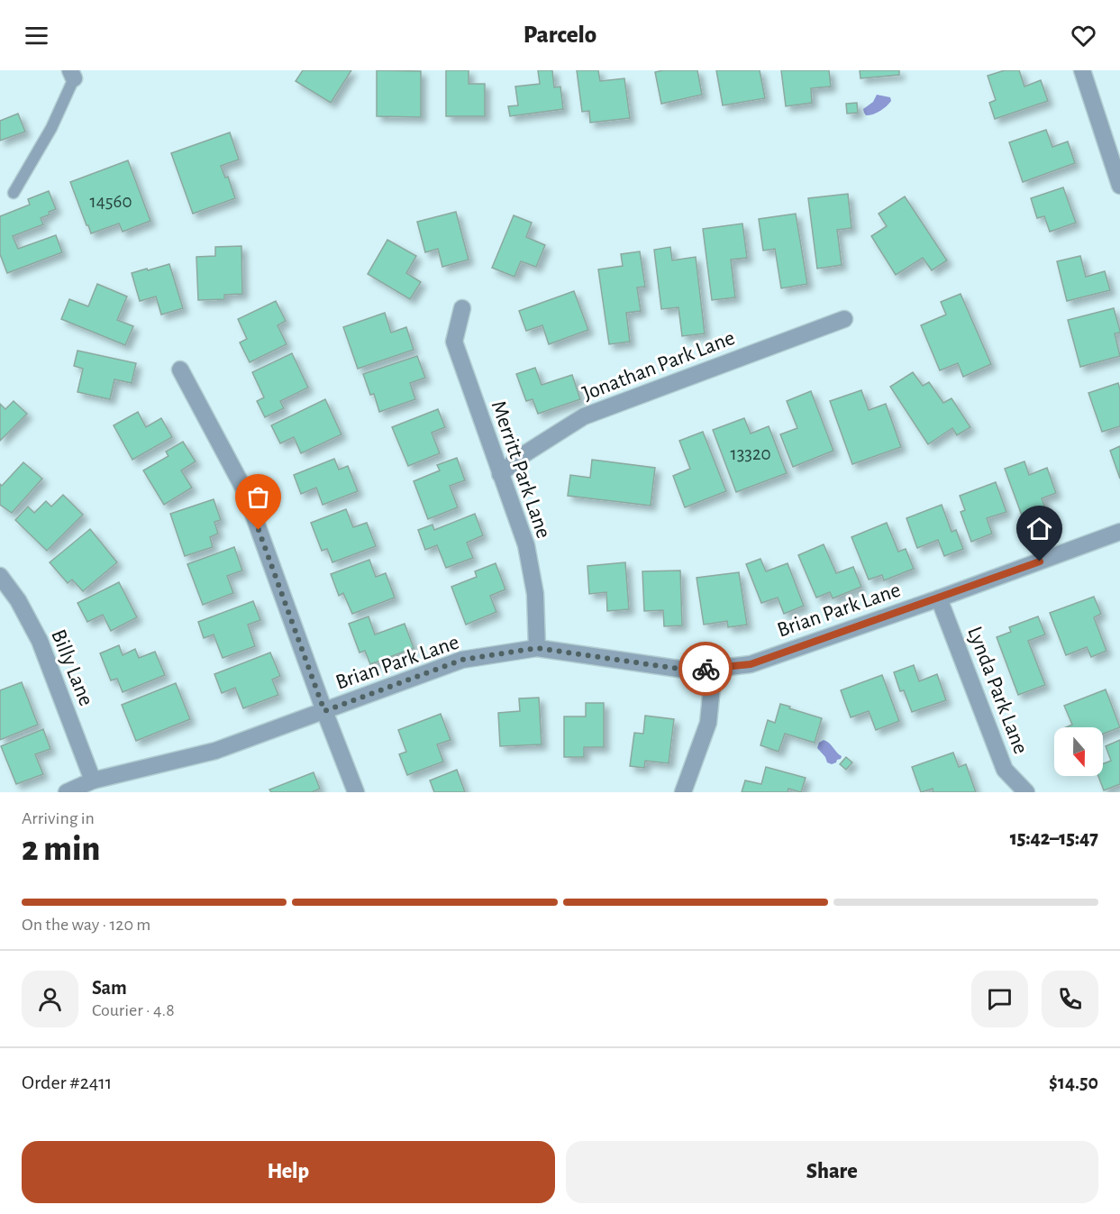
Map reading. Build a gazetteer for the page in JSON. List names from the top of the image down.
{
  "streets": {
    "street": [
      "Jonathan Park Lane",
      "Merritt Park Lane",
      "Brian Park Lane",
      "Billy Lane",
      "Lynda Park Lane"
    ]
  },
  "crossings": [
    ["Jonathan Park Lane", "Merritt Park Lane"],
    ["Merritt Park Lane", "Brian Park Lane"],
    ["Brian Park Lane", "Billy Lane"],
    ["Brian Park Lane", "Lynda Park Lane"]
  ],
  "house_numbers": ["14560", "13320"],
  "north": "bottom",
  "page": {
    "header": "Parcelo",
    "heading": ["2 min", "Arriving in", "15:42–15:47"],
    "panel": [
      "Sam",
      "Courier · 4.8",
      "Order #2411",
      "$14.50"
    ],
    "bar": "On the way · 120 m",
    "buttons": ["Help", "Share"]
  }
}
